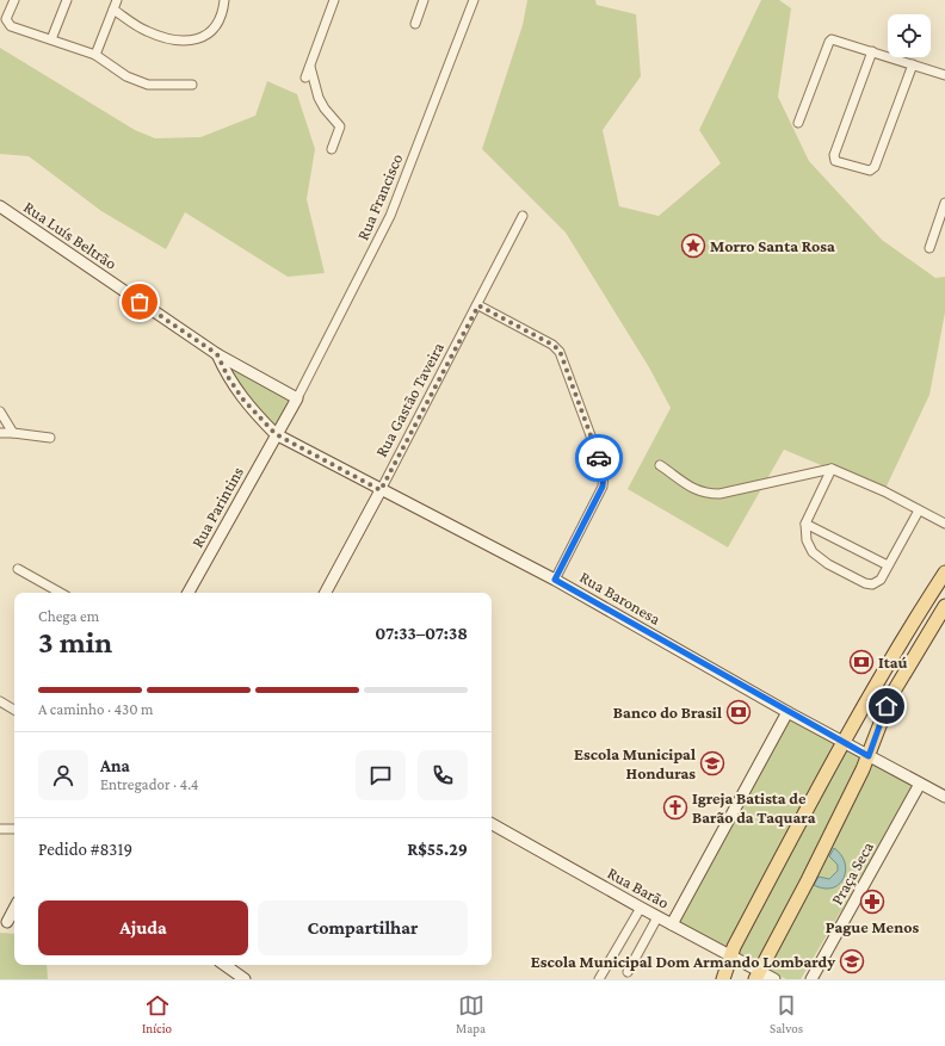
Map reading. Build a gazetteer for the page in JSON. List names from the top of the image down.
{
  "streets": {
    "street": [
      "Rua Francisco",
      "Rua Luís Beltrão",
      "Rua Gastão Taveira",
      "Rua Parintins",
      "Rua Baronesa",
      "Praça Seca",
      "Rua Barão"
    ]
  },
  "crossings": [
    ["Rua Francisco", "Rua Luís Beltrão"],
    ["Rua Luís Beltrão", "Rua Parintins"],
    ["Rua Luís Beltrão", "Rua Baronesa"],
    ["Rua Gastão Taveira", "Rua Baronesa"],
    ["Rua Parintins", "Rua Baronesa"],
    ["Rua Baronesa", "Praça Seca"]
  ],
  "places": {
    "place": ["Morro Santa Rosa"],
    "bank": ["Itaú", "Banco do Brasil"],
    "school or university": ["Escola Municipal Honduras", "Escola Municipal Dom Armando Lombardy"],
    "church": ["Igreja Batista de Barão da Taquara"],
    "pharmacy": ["Pague Menos"]
  },
  "page": {
    "heading": ["3 min", "Chega em", "07:33–07:38"],
    "panel": [
      "Ana",
      "Entregador · 4.4",
      "Pedido #8319",
      "R$55.29"
    ],
    "bar": "A caminho · 430 m",
    "buttons": ["Ajuda", "Compartilhar"],
    "tabs": ["Início", "Mapa", "Salvos"]
  }
}
